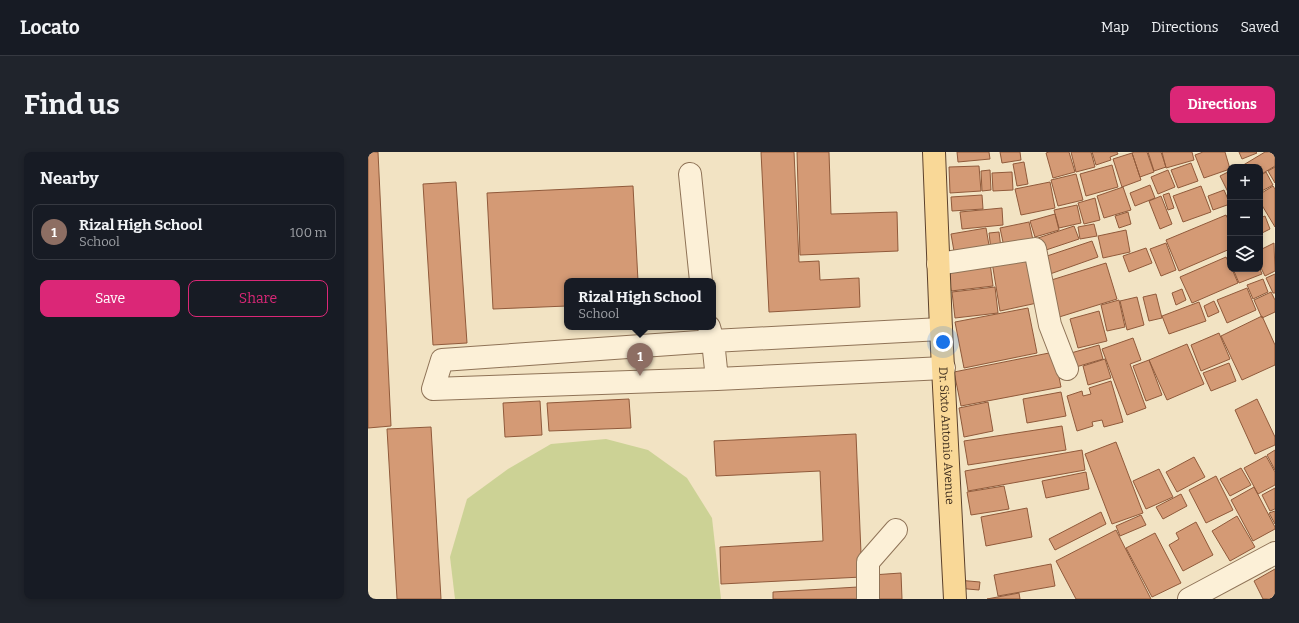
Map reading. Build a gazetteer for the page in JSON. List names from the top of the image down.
{
  "streets": {
    "main road": ["Dr. Sixto Antonio Avenue"]
  },
  "page": {
    "header": "Locato",
    "nav": ["Map", "Directions", "Saved"],
    "buttons": [
      "Directions",
      ["Save", "Share"]
    ],
    "title": "Find us",
    "heading": "Nearby",
    "map_buttons": ["+", "−"],
    "list": [
      {
        "mark": "1",
        "name": "Rizal High School",
        "note": "School",
        "value": "100 m"
      }
    ],
    "popup": ["Rizal High School", "School"],
    "pins": "1"
  }
}
